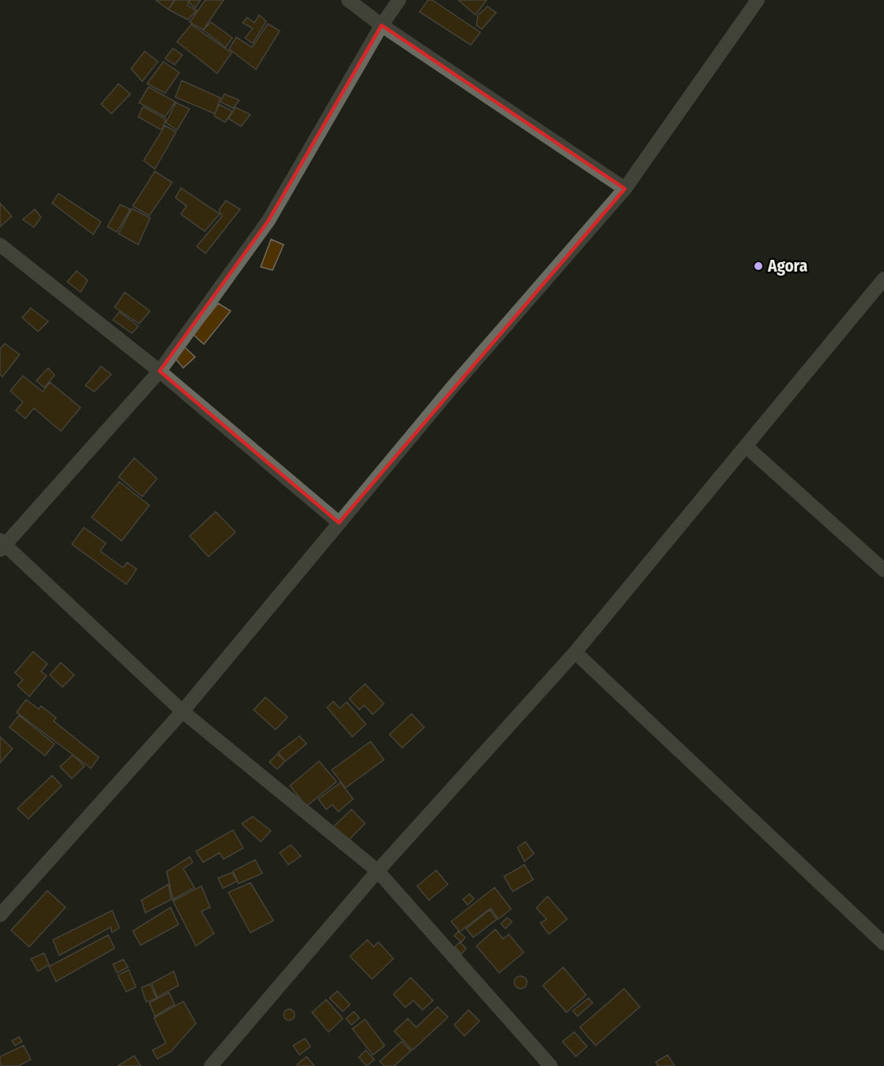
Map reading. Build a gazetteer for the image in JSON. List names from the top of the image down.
{
  "places": ["Agora"]
}
